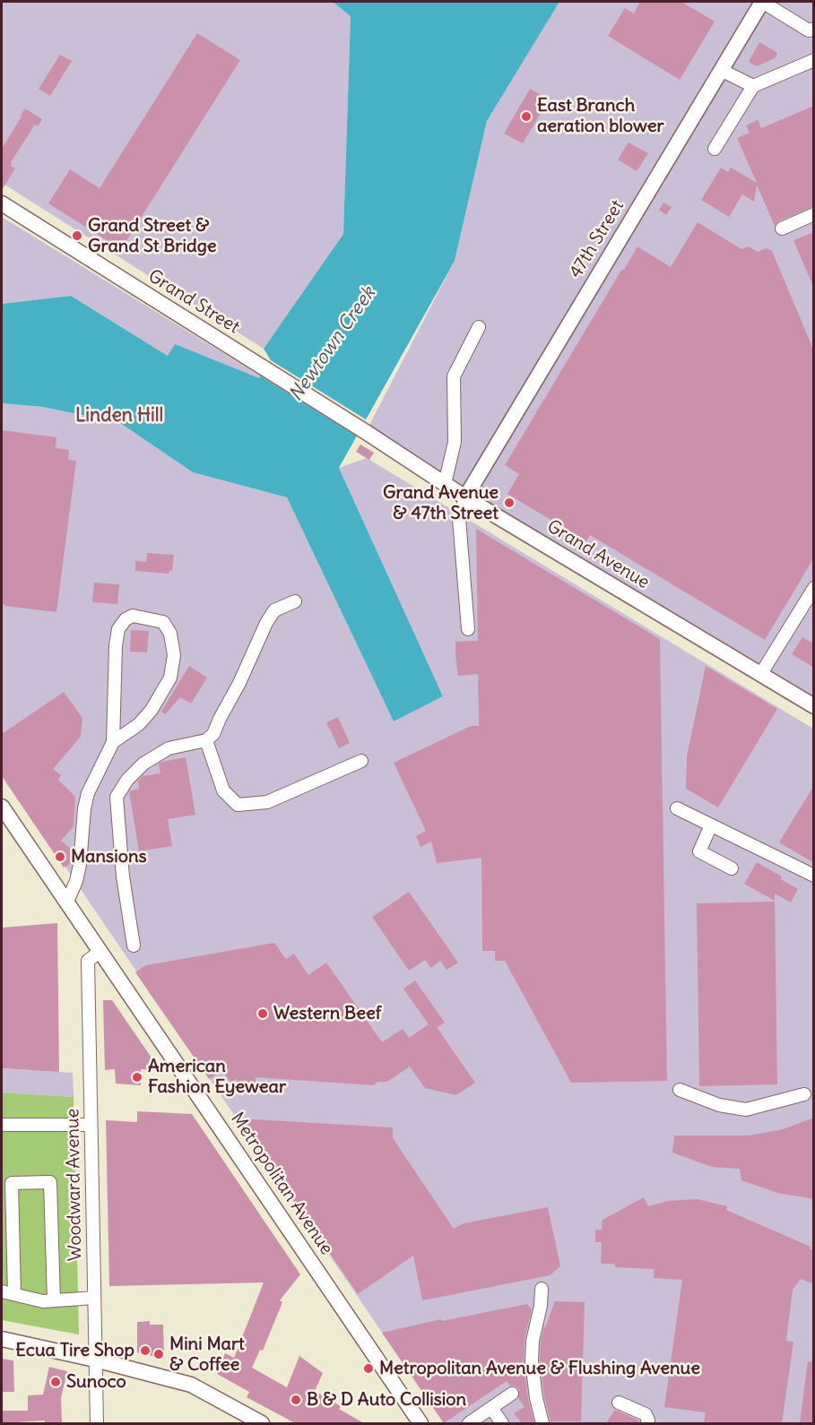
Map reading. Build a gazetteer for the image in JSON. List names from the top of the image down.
{
  "streets": {
    "main road": [
      "47th Street",
      "Grand Street",
      "Grand Avenue",
      "Metropolitan Avenue"
    ],
    "street": ["Woodward Avenue"]
  },
  "crossings": [
    ["47th Street", "Grand Avenue"],
    ["Grand Street", "Grand Avenue"],
    ["Metropolitan Avenue", "Woodward Avenue"]
  ],
  "districts": ["Linden Hill"],
  "water": ["Newtown Creek"],
  "places": [
    "East Branch aeration blower",
    "Grand Street & Grand St Bridge",
    "Grand Avenue & 47th Street",
    "Mansions",
    "Western Beef",
    "American Fashion Eyewear",
    "Ecua Tire Shop",
    "Mini Mart & Coffee",
    "Metropolitan Avenue & Flushing Avenue",
    "Sunoco",
    "B & D Auto Collision"
  ]
}
